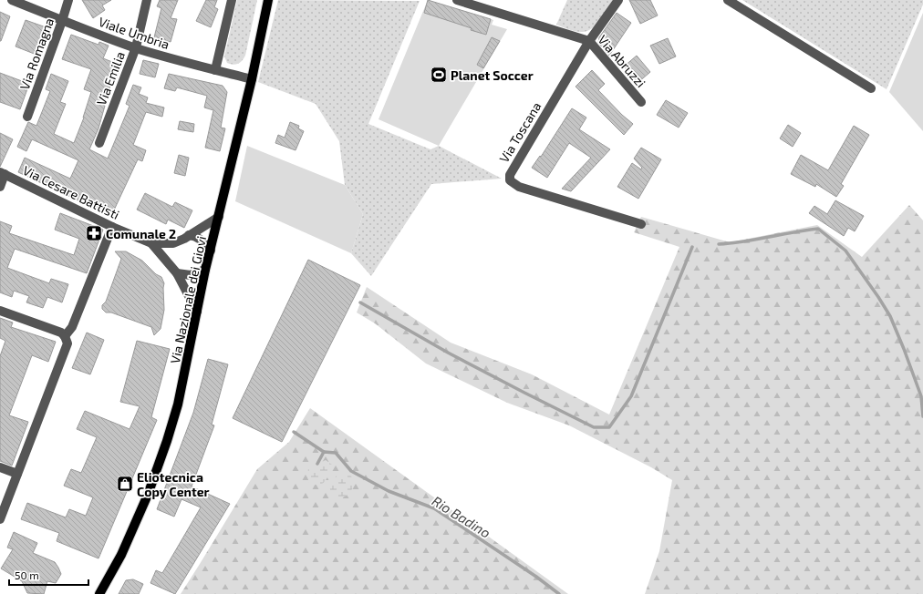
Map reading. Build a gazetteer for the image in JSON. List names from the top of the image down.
{
  "streets": {
    "main road": ["Via Nazionale dei Giovi"],
    "street": [
      "Viale Umbria",
      "Via Romagna",
      "Via Abruzzi",
      "Via Emilia",
      "Via Toscana",
      "Via Cesare Battisti"
    ]
  },
  "crossings": [
    ["Viale Umbria", "Via Romagna"],
    ["Viale Umbria", "Via Emilia"],
    ["Viale Umbria", "Via Nazionale dei Giovi"],
    ["Via Abruzzi", "Via Toscana"],
    ["Via Cesare Battisti", "Via Nazionale dei Giovi"]
  ],
  "water": ["Rio Badino"],
  "places": {
    "sports": ["Planet Soccer"],
    "pharmacy": ["Comunale 2"],
    "shop": ["Eliotecnica Copy Center"]
  },
  "scale_bar": "50 m"
}
